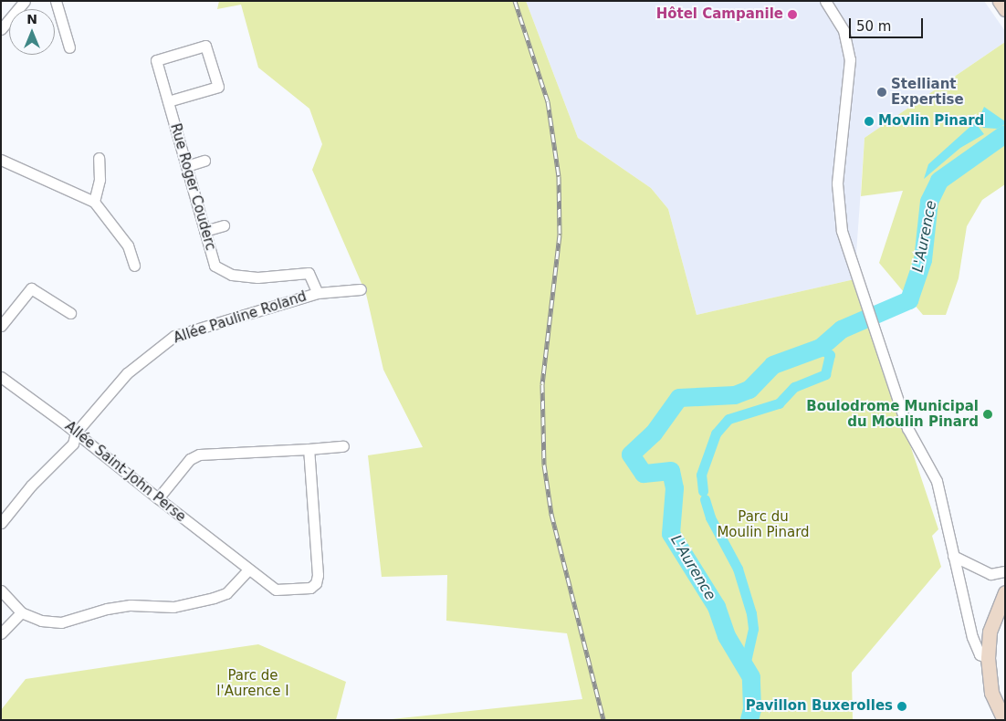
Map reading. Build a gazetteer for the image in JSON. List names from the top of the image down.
{
  "streets": {
    "street": ["Rue Roger Couderc", "Allée Pauline Roland", "Allée Saint-John Perse"]
  },
  "crossings": [
    ["Rue Roger Couderc", "Allée Pauline Roland"],
    ["Allée Pauline Roland", "Allée Saint-John Perse"]
  ],
  "water": ["L'Aurence"],
  "parks": ["Parc du Moulin Pinard", "Parc de l'Aurence I"],
  "places": [
    "Hôtel Campanile",
    "Stelliant Expertise",
    "Movlin Pinard",
    "Boulodrome Municipal du Moulin Pinard",
    "Pavillon Buxerolles"
  ],
  "scale_bar": "50 m",
  "north": "top"
}
